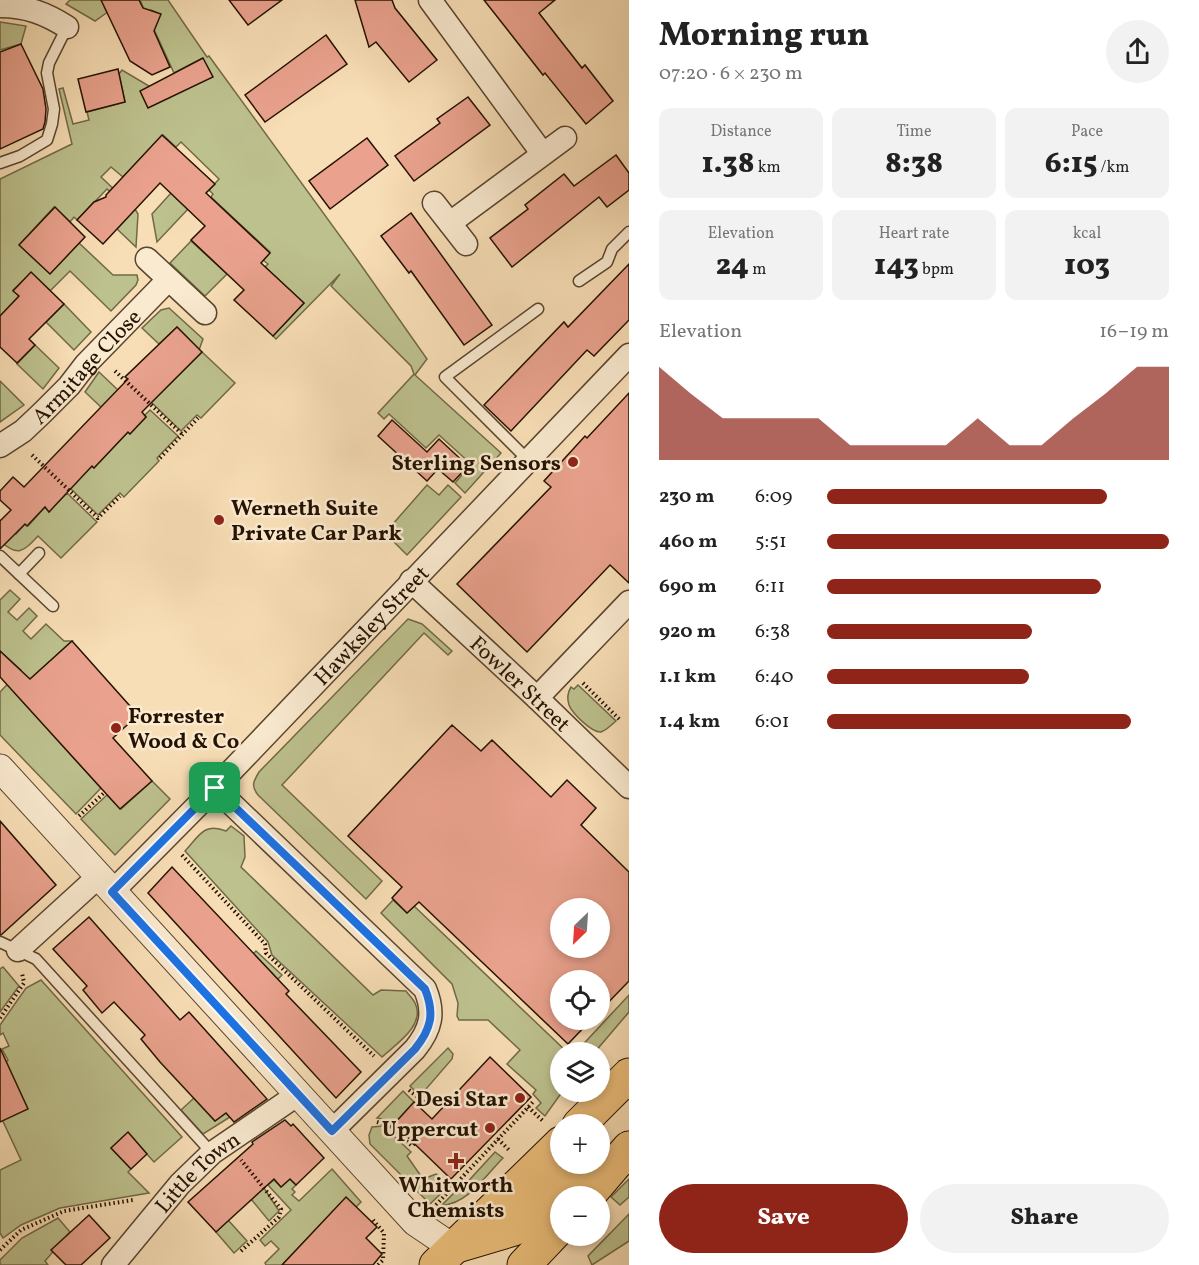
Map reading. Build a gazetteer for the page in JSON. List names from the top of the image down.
{
  "streets": {
    "street": [
      "Armitage Close",
      "Hawksley Street",
      "Fowler Street",
      "Little Town"
    ]
  },
  "crossings": [
    ["Hawksley Street", "Fowler Street"]
  ],
  "places": {
    "other": [
      "Sterling Sensors",
      "Werneth Suite Private Car Park",
      "Forrester Wood & Co",
      "Desi Star",
      "Uppercut"
    ],
    "health": ["Whitworth Chemists"]
  },
  "north": "bottom left",
  "page": {
    "heading": ["Morning run", "07:20 · 6 × 230 m"],
    "stats": [
      ["Distance", "1.38 km"],
      ["Time", "8:38"],
      ["Pace", "6:15 /km"],
      ["Elevation", "24 m"],
      ["Heart rate", "143 bpm"],
      ["kcal", "103"]
    ],
    "chart": ["Elevation", "16–19 m"],
    "list": [
      {
        "name": "230 m",
        "note": "6:09"
      },
      {
        "name": "460 m",
        "note": "5:51"
      },
      {
        "name": "690 m",
        "note": "6:11"
      },
      {
        "name": "920 m",
        "note": "6:38"
      },
      {
        "name": "1.1 km",
        "note": "6:40"
      },
      {
        "name": "1.4 km",
        "note": "6:01"
      }
    ],
    "map_buttons": ["+", "−"],
    "buttons": ["Save", "Share"]
  }
}
